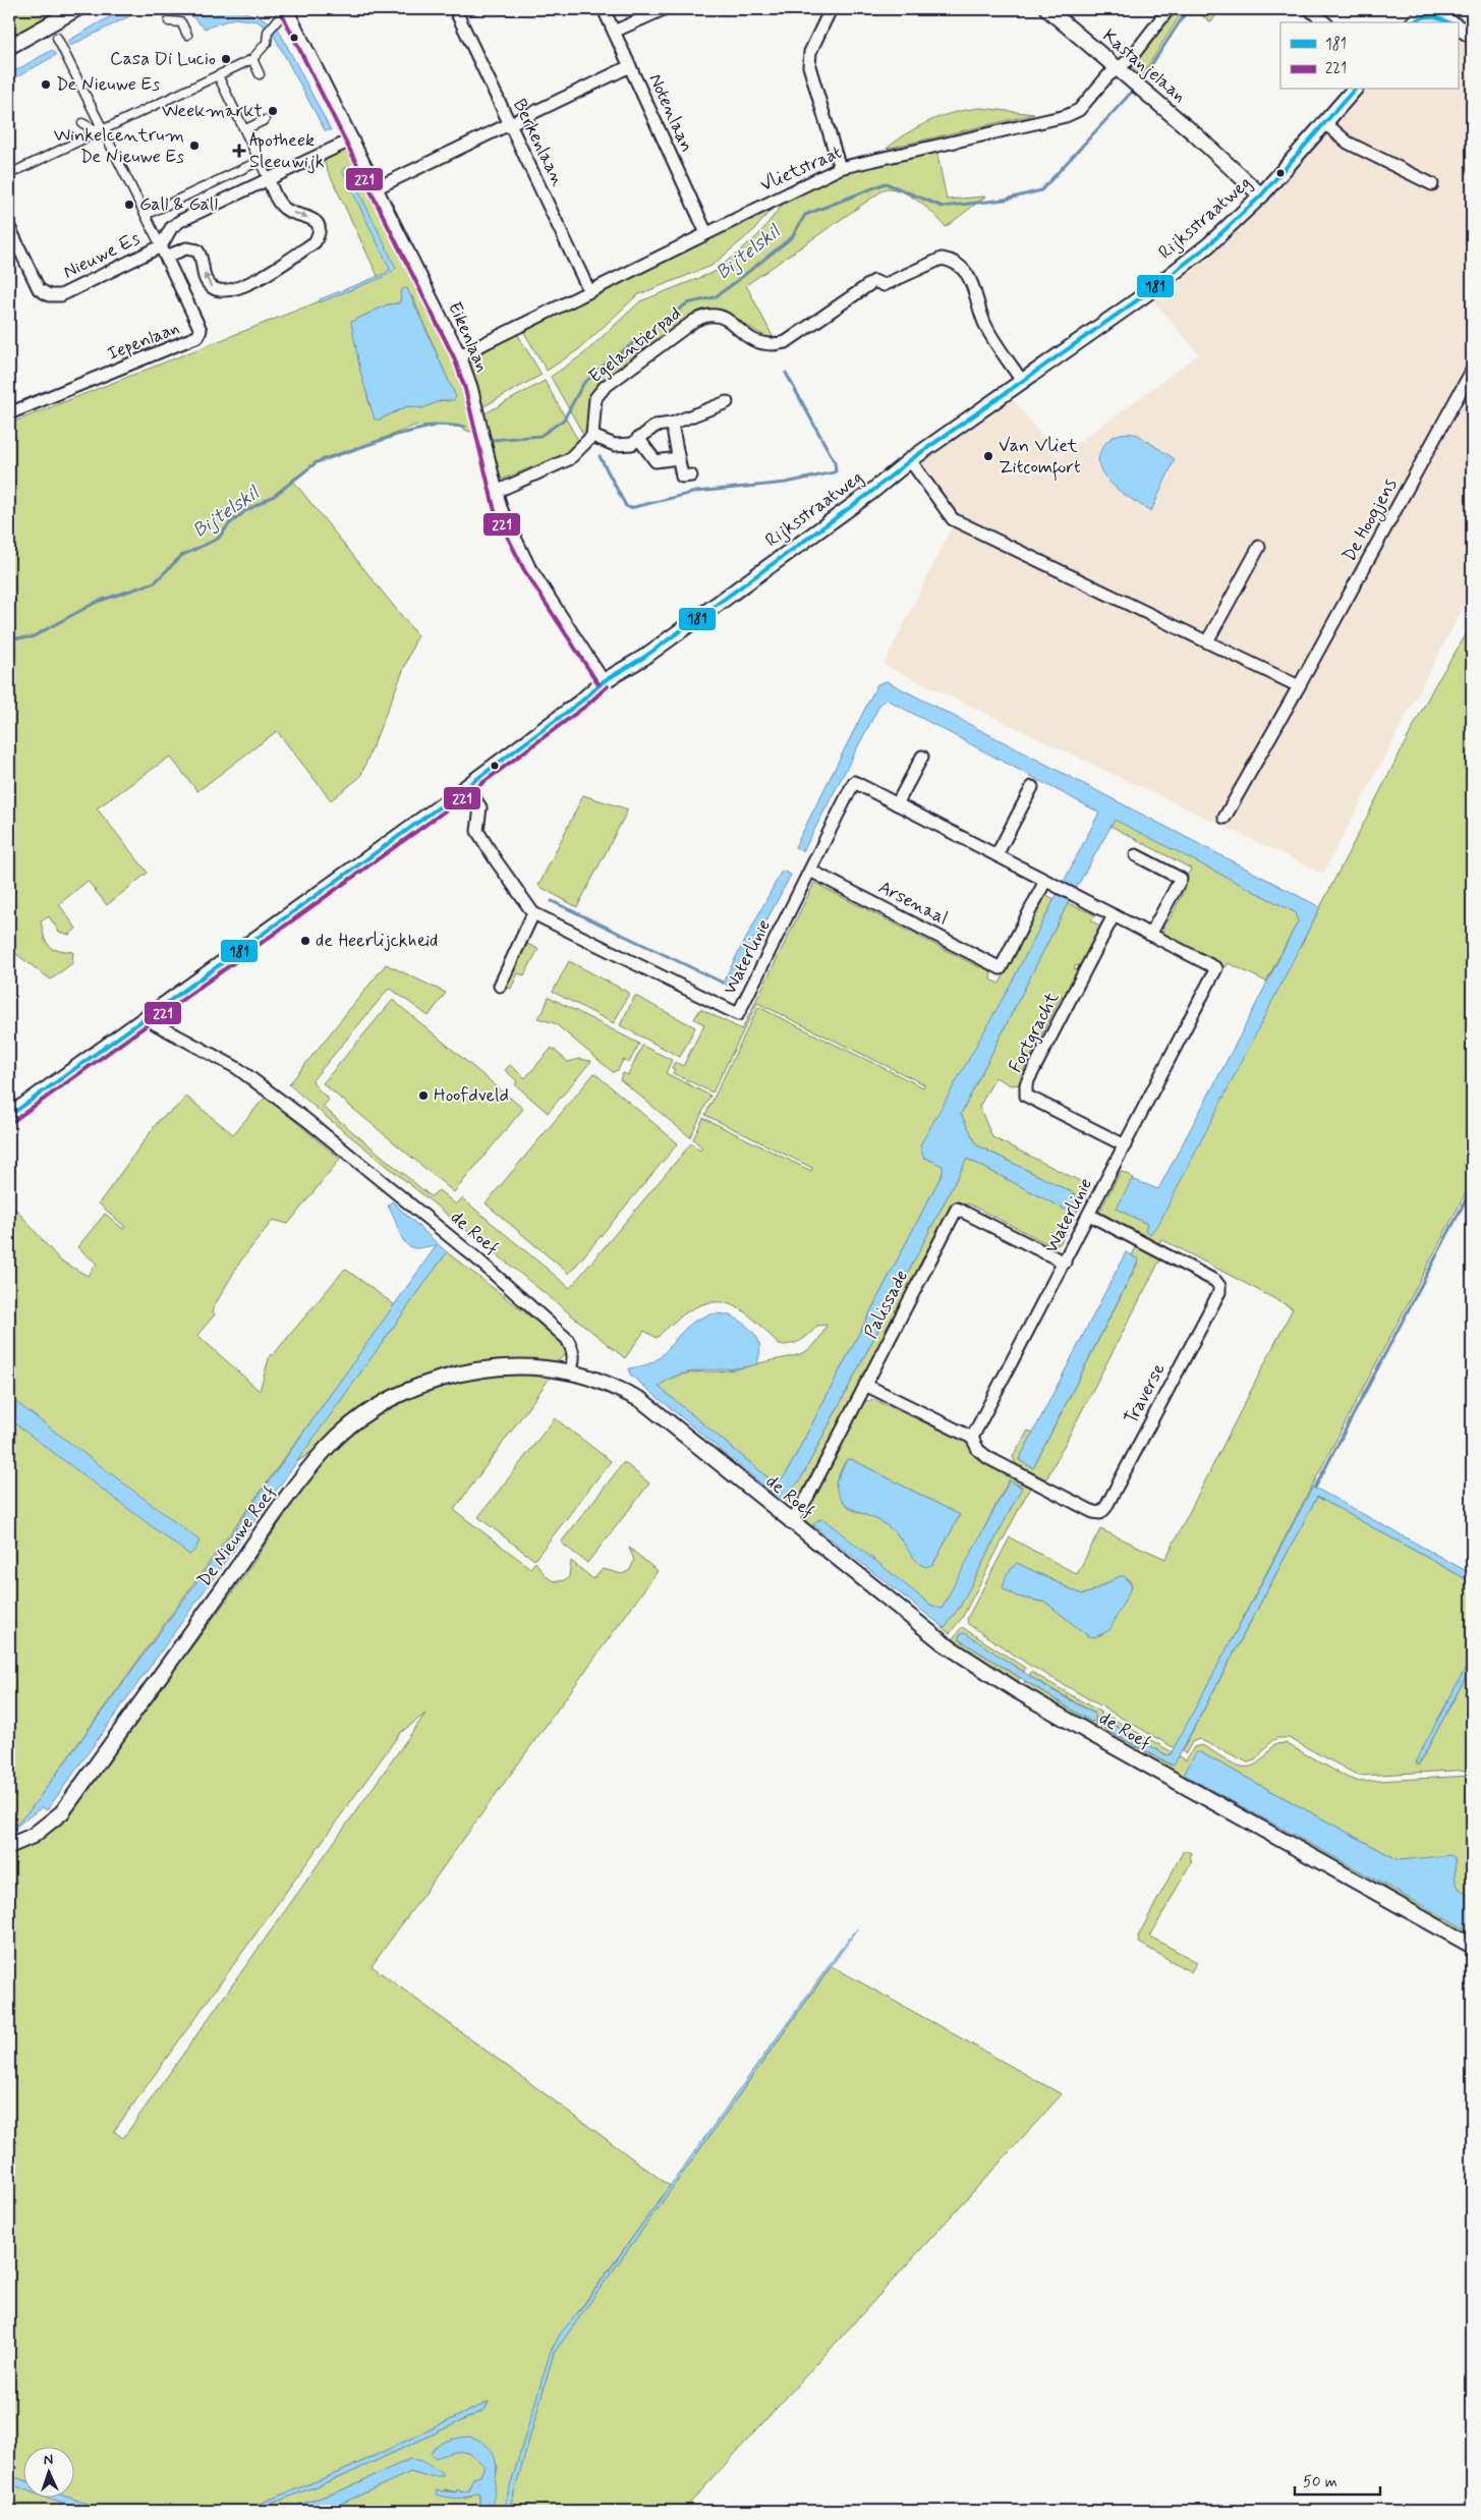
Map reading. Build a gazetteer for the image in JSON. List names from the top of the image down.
{
  "streets": {
    "street": [
      "Kastanjelaan",
      "Notenlaan",
      "Berkenlaan",
      "Vlietstraat",
      "Rijksstraatweg",
      "Nieuwe Es",
      "Eikenlaan",
      "Iepenlaan",
      "Egelantierpad",
      "De Hoogjens",
      "Arsenaal",
      "Waterlinie",
      "Fortgracht",
      "de Roef",
      "Palissade",
      "Traverse",
      "De Nieuwe Roef"
    ]
  },
  "crossings": [
    ["Kastanjelaan", "Vlietstraat"],
    ["Kastanjelaan", "Rijksstraatweg"],
    ["Notenlaan", "Vlietstraat"],
    ["Berkenlaan", "Vlietstraat"],
    ["Vlietstraat", "Eikenlaan"],
    ["Rijksstraatweg", "Eikenlaan"],
    ["Rijksstraatweg", "Egelantierpad"],
    ["Rijksstraatweg", "Waterlinie"],
    ["Rijksstraatweg", "de Roef"],
    ["Nieuwe Es", "Eikenlaan"],
    ["Nieuwe Es", "Iepenlaan"],
    ["Arsenaal", "Waterlinie"],
    ["Waterlinie", "Fortgracht"],
    ["Waterlinie", "Palissade"],
    ["Waterlinie", "Traverse"],
    ["de Roef", "Palissade"],
    ["de Roef", "De Nieuwe Roef"]
  ],
  "water": ["Bijtelskil"],
  "places": {
    "other": [
      "Casa Di Lucio",
      "De Nieuwe Es",
      "Weekmarkt",
      "Winkelcentrum De Nieuwe Es",
      "Gall & Gall",
      "Van Vliet Zitcomfort",
      "de Heerlijckheid",
      "Hoofdveld"
    ],
    "health": ["Apotheek Sleeuwijk"]
  },
  "lines": ["transit line 221", "transit line 181"],
  "legend": ["181", "221"],
  "scale_bar": "50 m",
  "north": "top"
}
